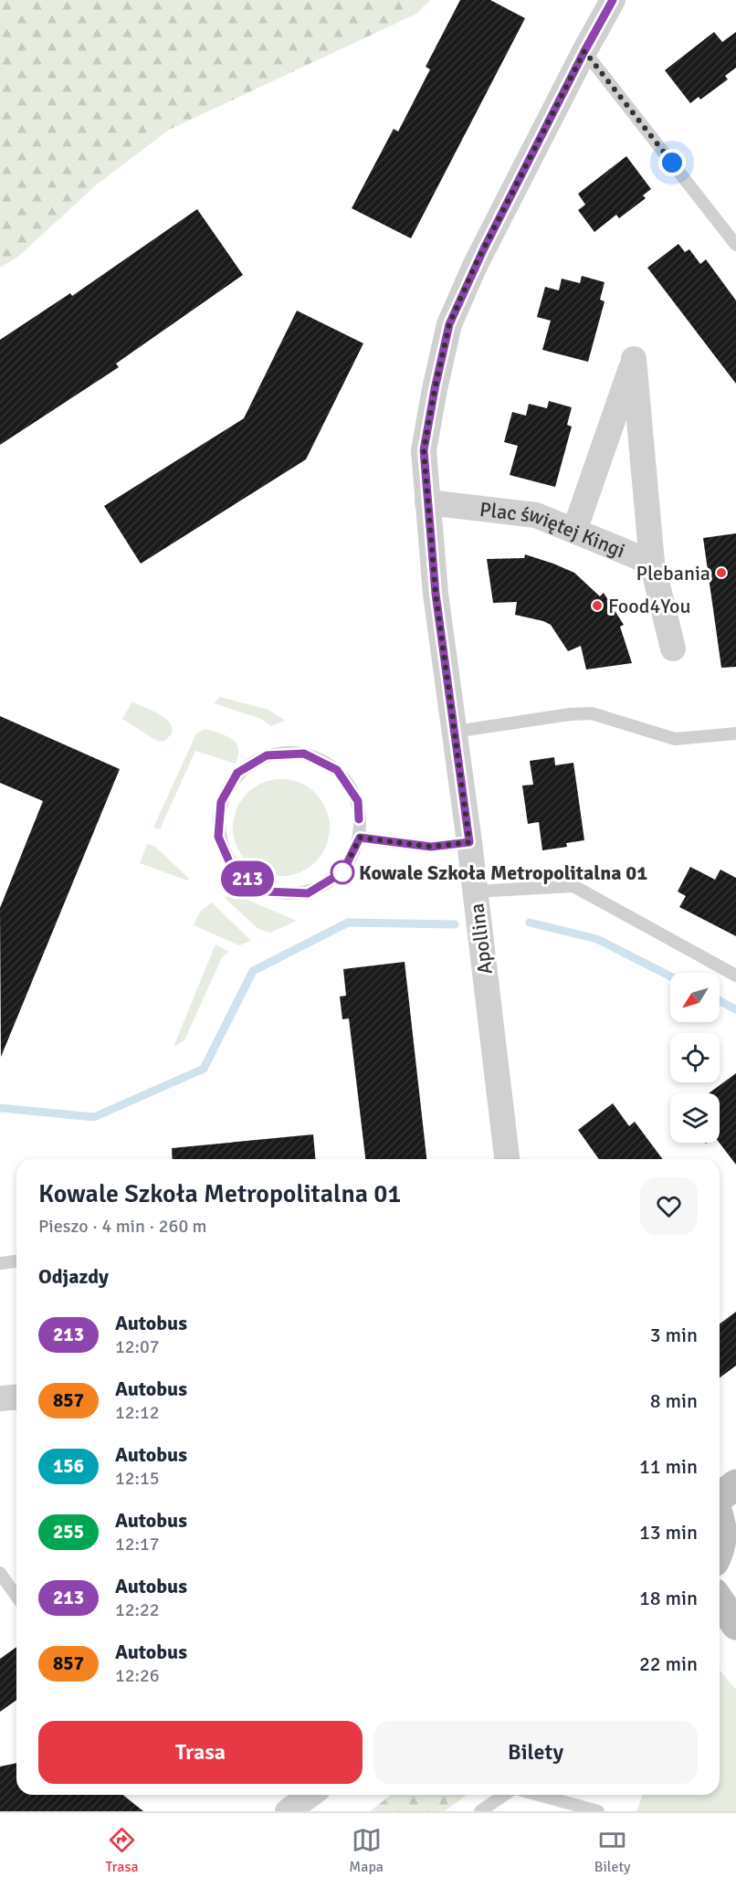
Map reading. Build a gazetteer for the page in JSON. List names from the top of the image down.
{
  "streets": {
    "street": ["Plac świętej Kingi", "Apollina"]
  },
  "crossings": [
    ["Plac świętej Kingi", "Apollina"]
  ],
  "places": ["Plebania", "Food4You", "Kowale Szkoła Metropolitalna 01"],
  "lines": ["bus line 213"],
  "north": "bottom left",
  "page": {
    "on_map": "213",
    "heading": [
      ["Kowale Szkoła Metropolitalna 01", "Pieszo · 4 min · 260 m"],
      "Odjazdy"
    ],
    "list": [
      {
        "mark": "213",
        "name": "Autobus",
        "note": "12:07",
        "value": "3 min"
      },
      {
        "mark": "857",
        "name": "Autobus",
        "note": "12:12",
        "value": "8 min"
      },
      {
        "mark": "156",
        "name": "Autobus",
        "note": "12:15",
        "value": "11 min"
      },
      {
        "mark": "255",
        "name": "Autobus",
        "note": "12:17",
        "value": "13 min"
      },
      {
        "mark": "213",
        "name": "Autobus",
        "note": "12:22",
        "value": "18 min"
      },
      {
        "mark": "857",
        "name": "Autobus",
        "note": "12:26",
        "value": "22 min"
      }
    ],
    "buttons": ["Trasa", "Bilety"],
    "tabs": ["Trasa", "Mapa", "Bilety"]
  }
}
